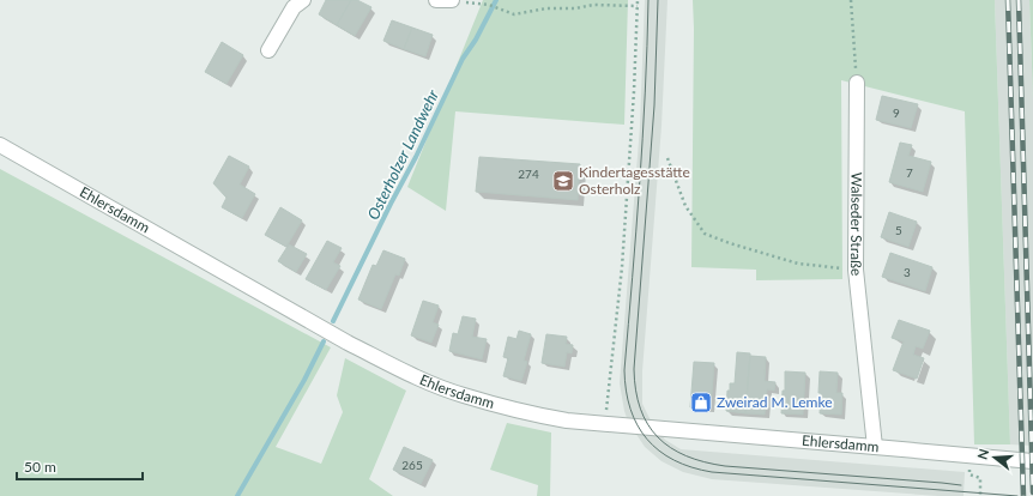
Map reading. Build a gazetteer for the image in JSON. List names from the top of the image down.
{
  "streets": {
    "street": ["Ehlersdamm", "Walseder Straße"]
  },
  "crossings": [
    ["Ehlersdamm", "Walseder Straße"]
  ],
  "water": ["Osterholzer Landwehr"],
  "places": {
    "school or university": ["Kindertagesstätte Osterholz"],
    "shop": ["Zweirad M. Lemke"]
  },
  "house_numbers": [
    "9",
    "7",
    "274",
    "5",
    "3",
    "265"
  ],
  "scale_bar": "50 m",
  "north": "left"
}
